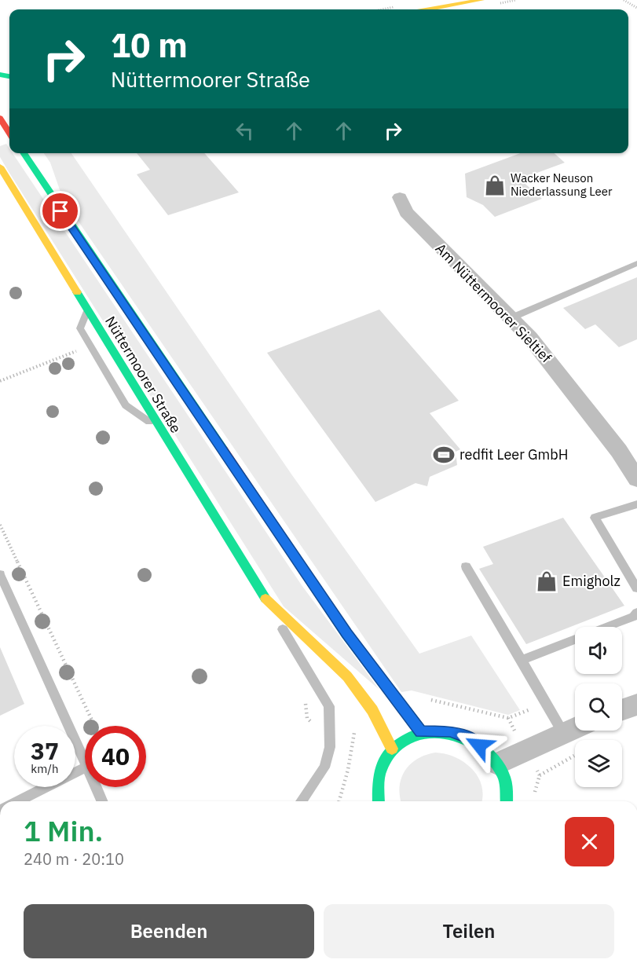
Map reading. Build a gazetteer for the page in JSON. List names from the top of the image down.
{
  "streets": {
    "street": ["Am Nüttermoorer Sieltief", "Nüttermoorer Straße"]
  },
  "places": {
    "shop": ["Wacker Neuson Niederlassung Leer", "Emigholz"],
    "sports": ["redfit Leer GmbH"]
  },
  "page": {
    "turn": ["10 m", "Nüttermoorer Straße"],
    "speed": "37 km/h",
    "limit": "40",
    "heading": ["1 Min.", "240 m · 20:10"],
    "buttons": ["Beenden", "Teilen"]
  }
}
